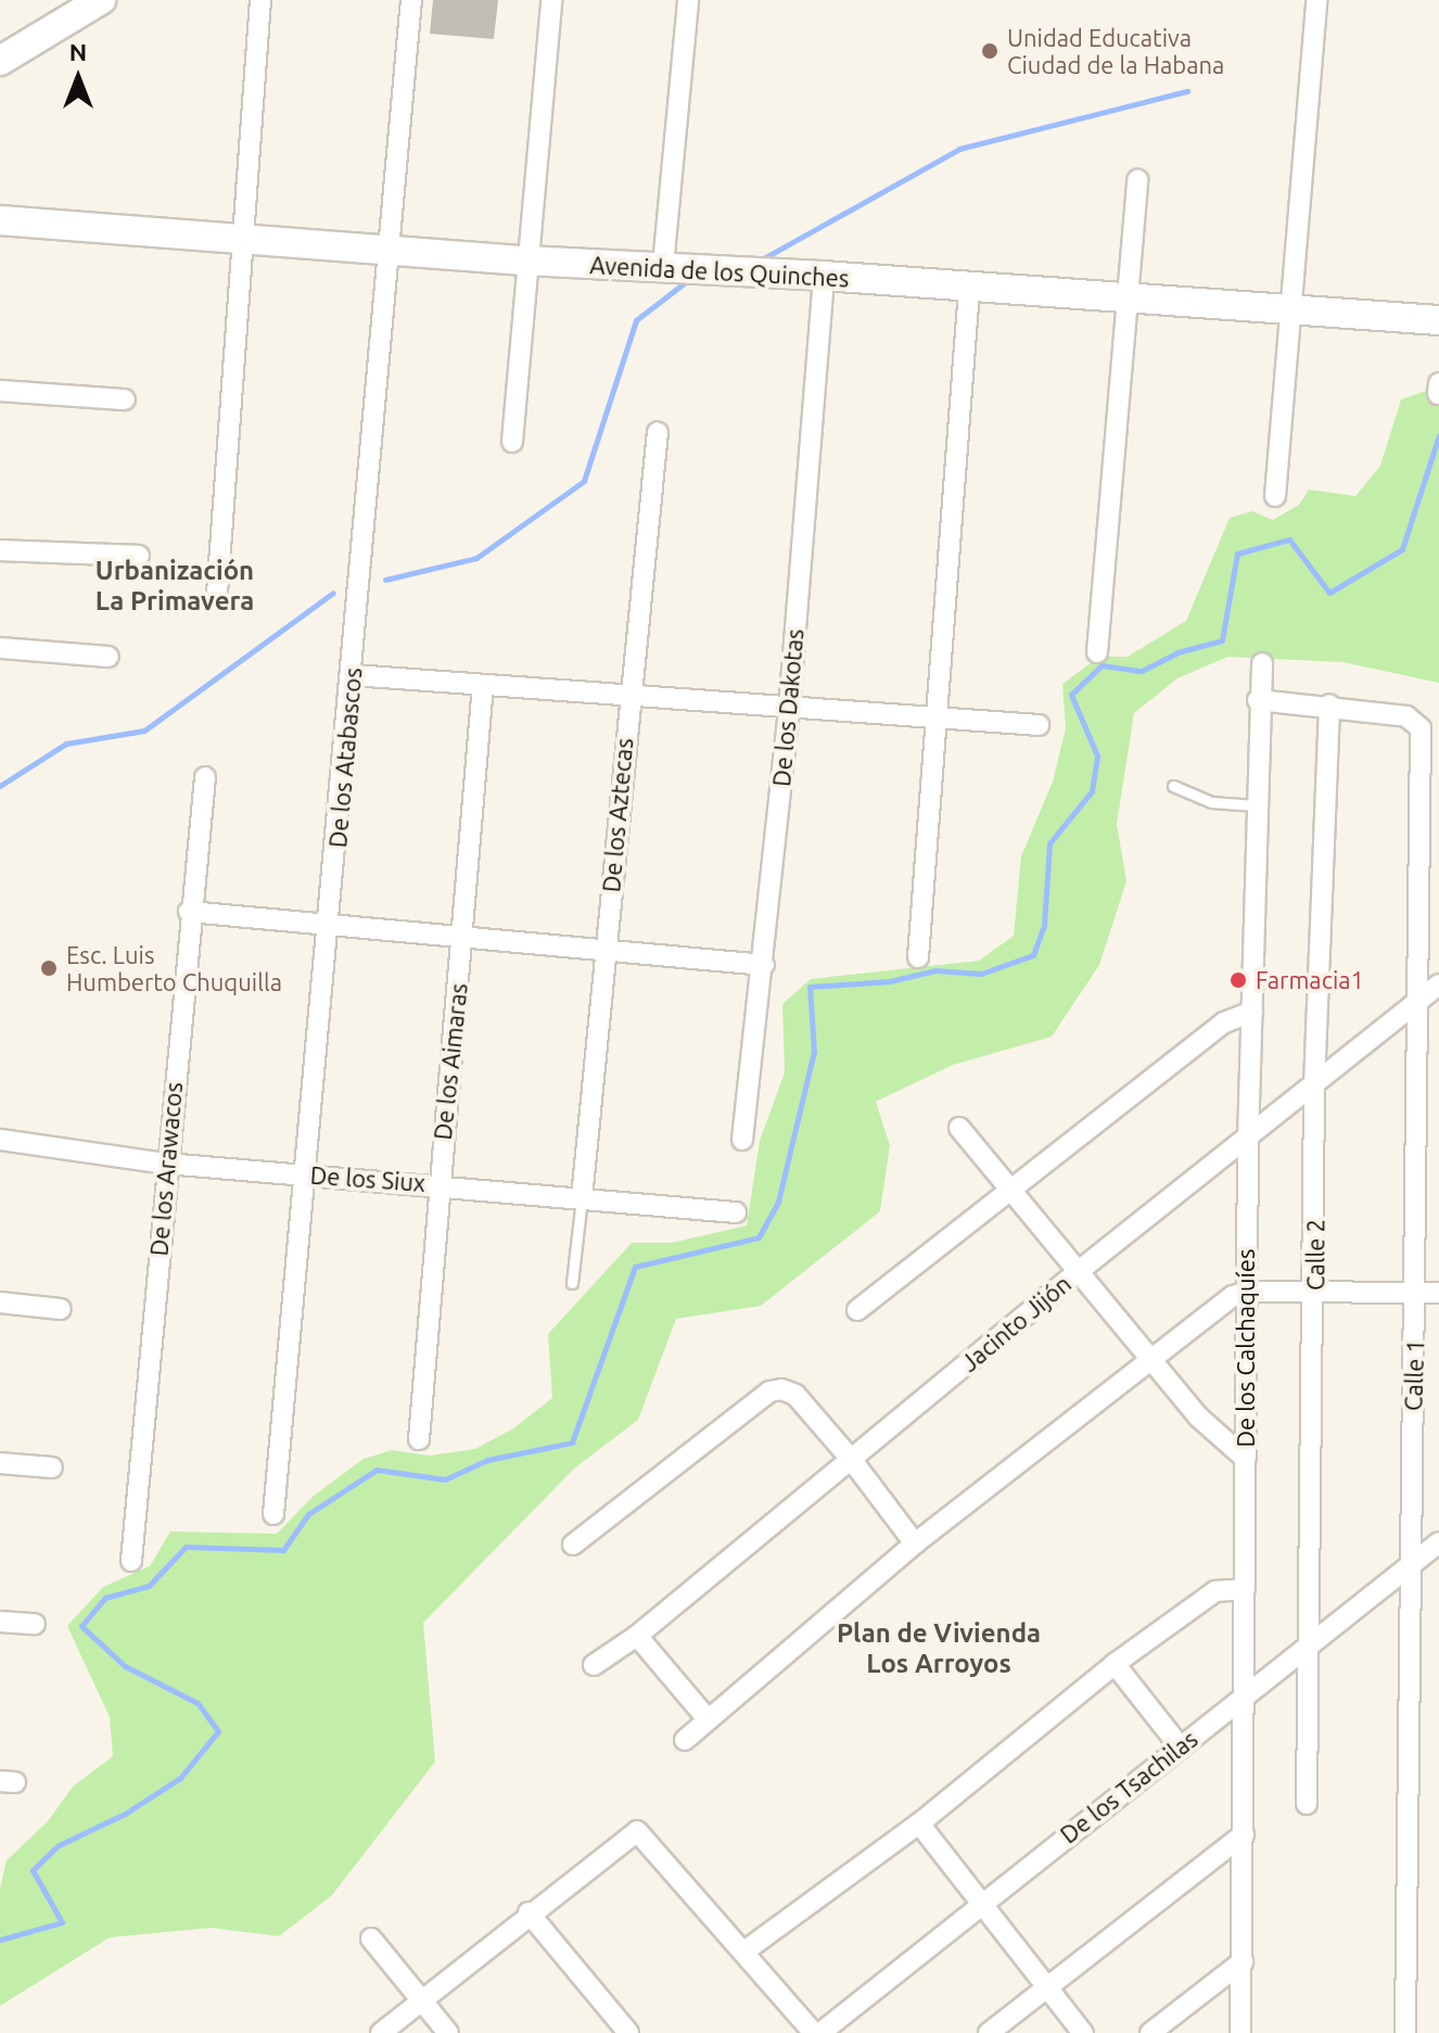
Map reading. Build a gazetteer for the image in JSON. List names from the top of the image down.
{
  "streets": {
    "street": [
      "Avenida de los Quinches",
      "De los Dakotas",
      "De los Atabascos",
      "De los Aztecas",
      "De los Aimaras",
      "De los Arawacos",
      "De los Siux",
      "Calle 2",
      "Jacinto Jijón",
      "De los Calchaquíes",
      "Calle 1",
      "De los Tsachilas"
    ]
  },
  "crossings": [
    ["Avenida de los Quinches", "De los Dakotas"],
    ["Avenida de los Quinches", "De los Atabascos"],
    ["De los Atabascos", "De los Siux"],
    ["De los Aztecas", "De los Siux"],
    ["De los Aimaras", "De los Siux"],
    ["De los Arawacos", "De los Siux"],
    ["Calle 2", "Jacinto Jijón"],
    ["Calle 2", "Calle 1"],
    ["Calle 2", "De los Tsachilas"],
    ["Jacinto Jijón", "De los Calchaquíes"],
    ["Jacinto Jijón", "Calle 1"],
    ["De los Calchaquíes", "De los Tsachilas"],
    ["Calle 1", "De los Tsachilas"]
  ],
  "districts": ["Urbanización La Primavera", "Plan de Vivienda Los Arroyos"],
  "places": ["Unidad Educativa Ciudad de la Habana", "Esc. Luis Humberto Chuquilla", "Farmacia1"],
  "north": "top"
}
